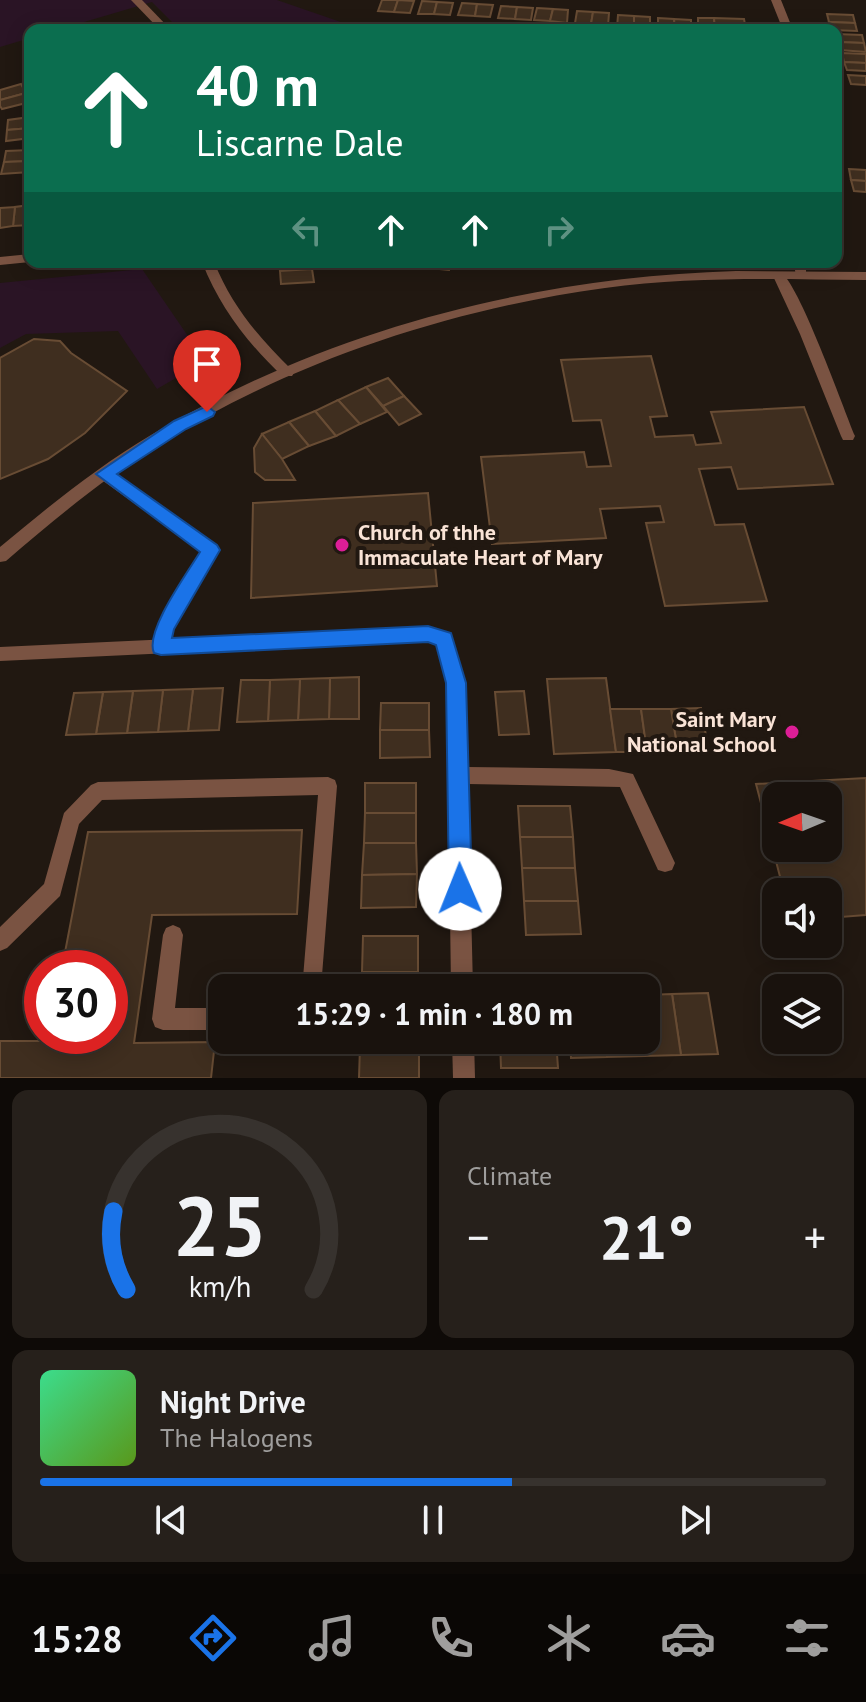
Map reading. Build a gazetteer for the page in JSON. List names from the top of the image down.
{
  "places": ["Church of thhe Immaculate Heart of Mary", "Saint Mary National School"],
  "north": "left",
  "page": {
    "turn": ["40 m", "Liscarne Dale"],
    "limit": "30",
    "trip": "15:29 · 1 min · 180 m",
    "tile": "Climate",
    "heat": ["−", "21°", "+"],
    "song": ["Night Drive", "The Halogens"],
    "tabs": "15:28",
    "gauge": ["25", "km/h"]
  }
}
